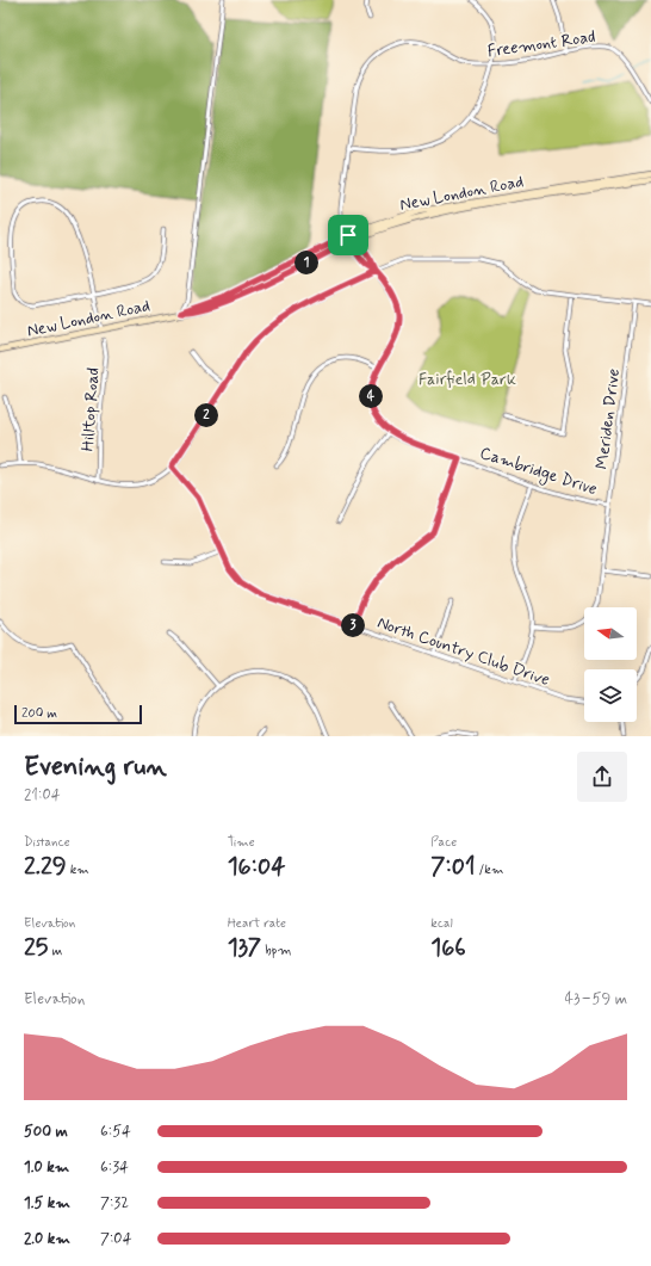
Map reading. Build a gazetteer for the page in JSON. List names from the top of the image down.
{
  "streets": {
    "main road": ["New London Road"],
    "street": [
      "Freemont Road",
      "Hilltop Road",
      "Meriden Drive",
      "Cambridge Drive",
      "North Country Club Drive"
    ]
  },
  "crossings": [
    ["Freemont Road", "New London Road"],
    ["Freemont Road", "Cambridge Drive"],
    ["New London Road", "Cambridge Drive"],
    ["Meriden Drive", "Cambridge Drive"]
  ],
  "parks": ["Fairfield Park"],
  "scale_bar": "200 m",
  "north": "left",
  "page": {
    "pins": [
      "1",
      "4",
      "2",
      "3"
    ],
    "scale": "200 m",
    "heading": ["Evening run", "21:04"],
    "stats": [
      ["Distance", "2.29 km"],
      ["Time", "16:04"],
      ["Pace", "7:01 /km"],
      ["Elevation", "25 m"],
      ["Heart rate", "137 bpm"],
      ["kcal", "166"]
    ],
    "chart": ["Elevation", "43–59 m"],
    "list": [
      {
        "name": "500 m",
        "note": "6:54"
      },
      {
        "name": "1.0 km",
        "note": "6:34"
      },
      {
        "name": "1.5 km",
        "note": "7:32"
      },
      {
        "name": "2.0 km",
        "note": "7:04"
      }
    ]
  }
}
